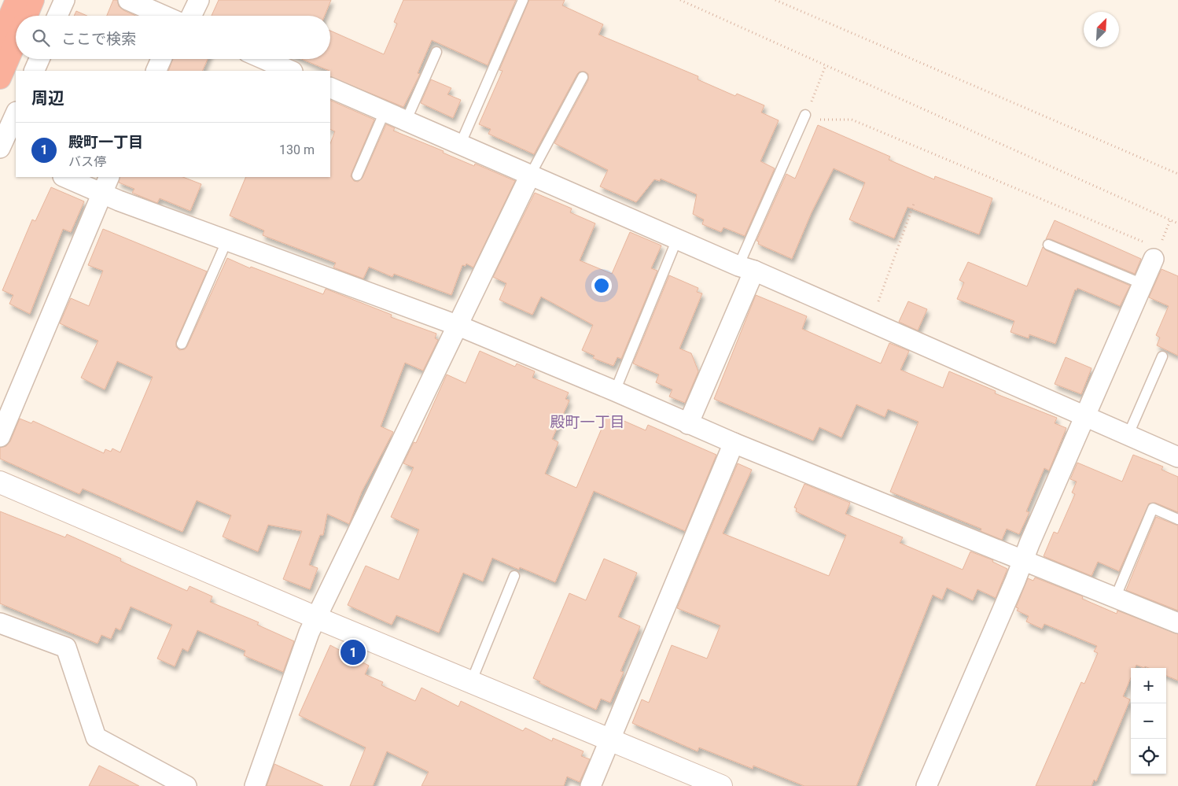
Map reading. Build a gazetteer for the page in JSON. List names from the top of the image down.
{
  "districts": ["殿町一丁目"],
  "north": "top right",
  "page": {
    "search": "ここで検索",
    "heading": "周辺",
    "list": [
      {
        "mark": "1",
        "name": "殿町一丁目",
        "note": "バス停",
        "value": "130 m"
      }
    ],
    "pins": "1",
    "map_buttons": ["+", "−"]
  }
}
